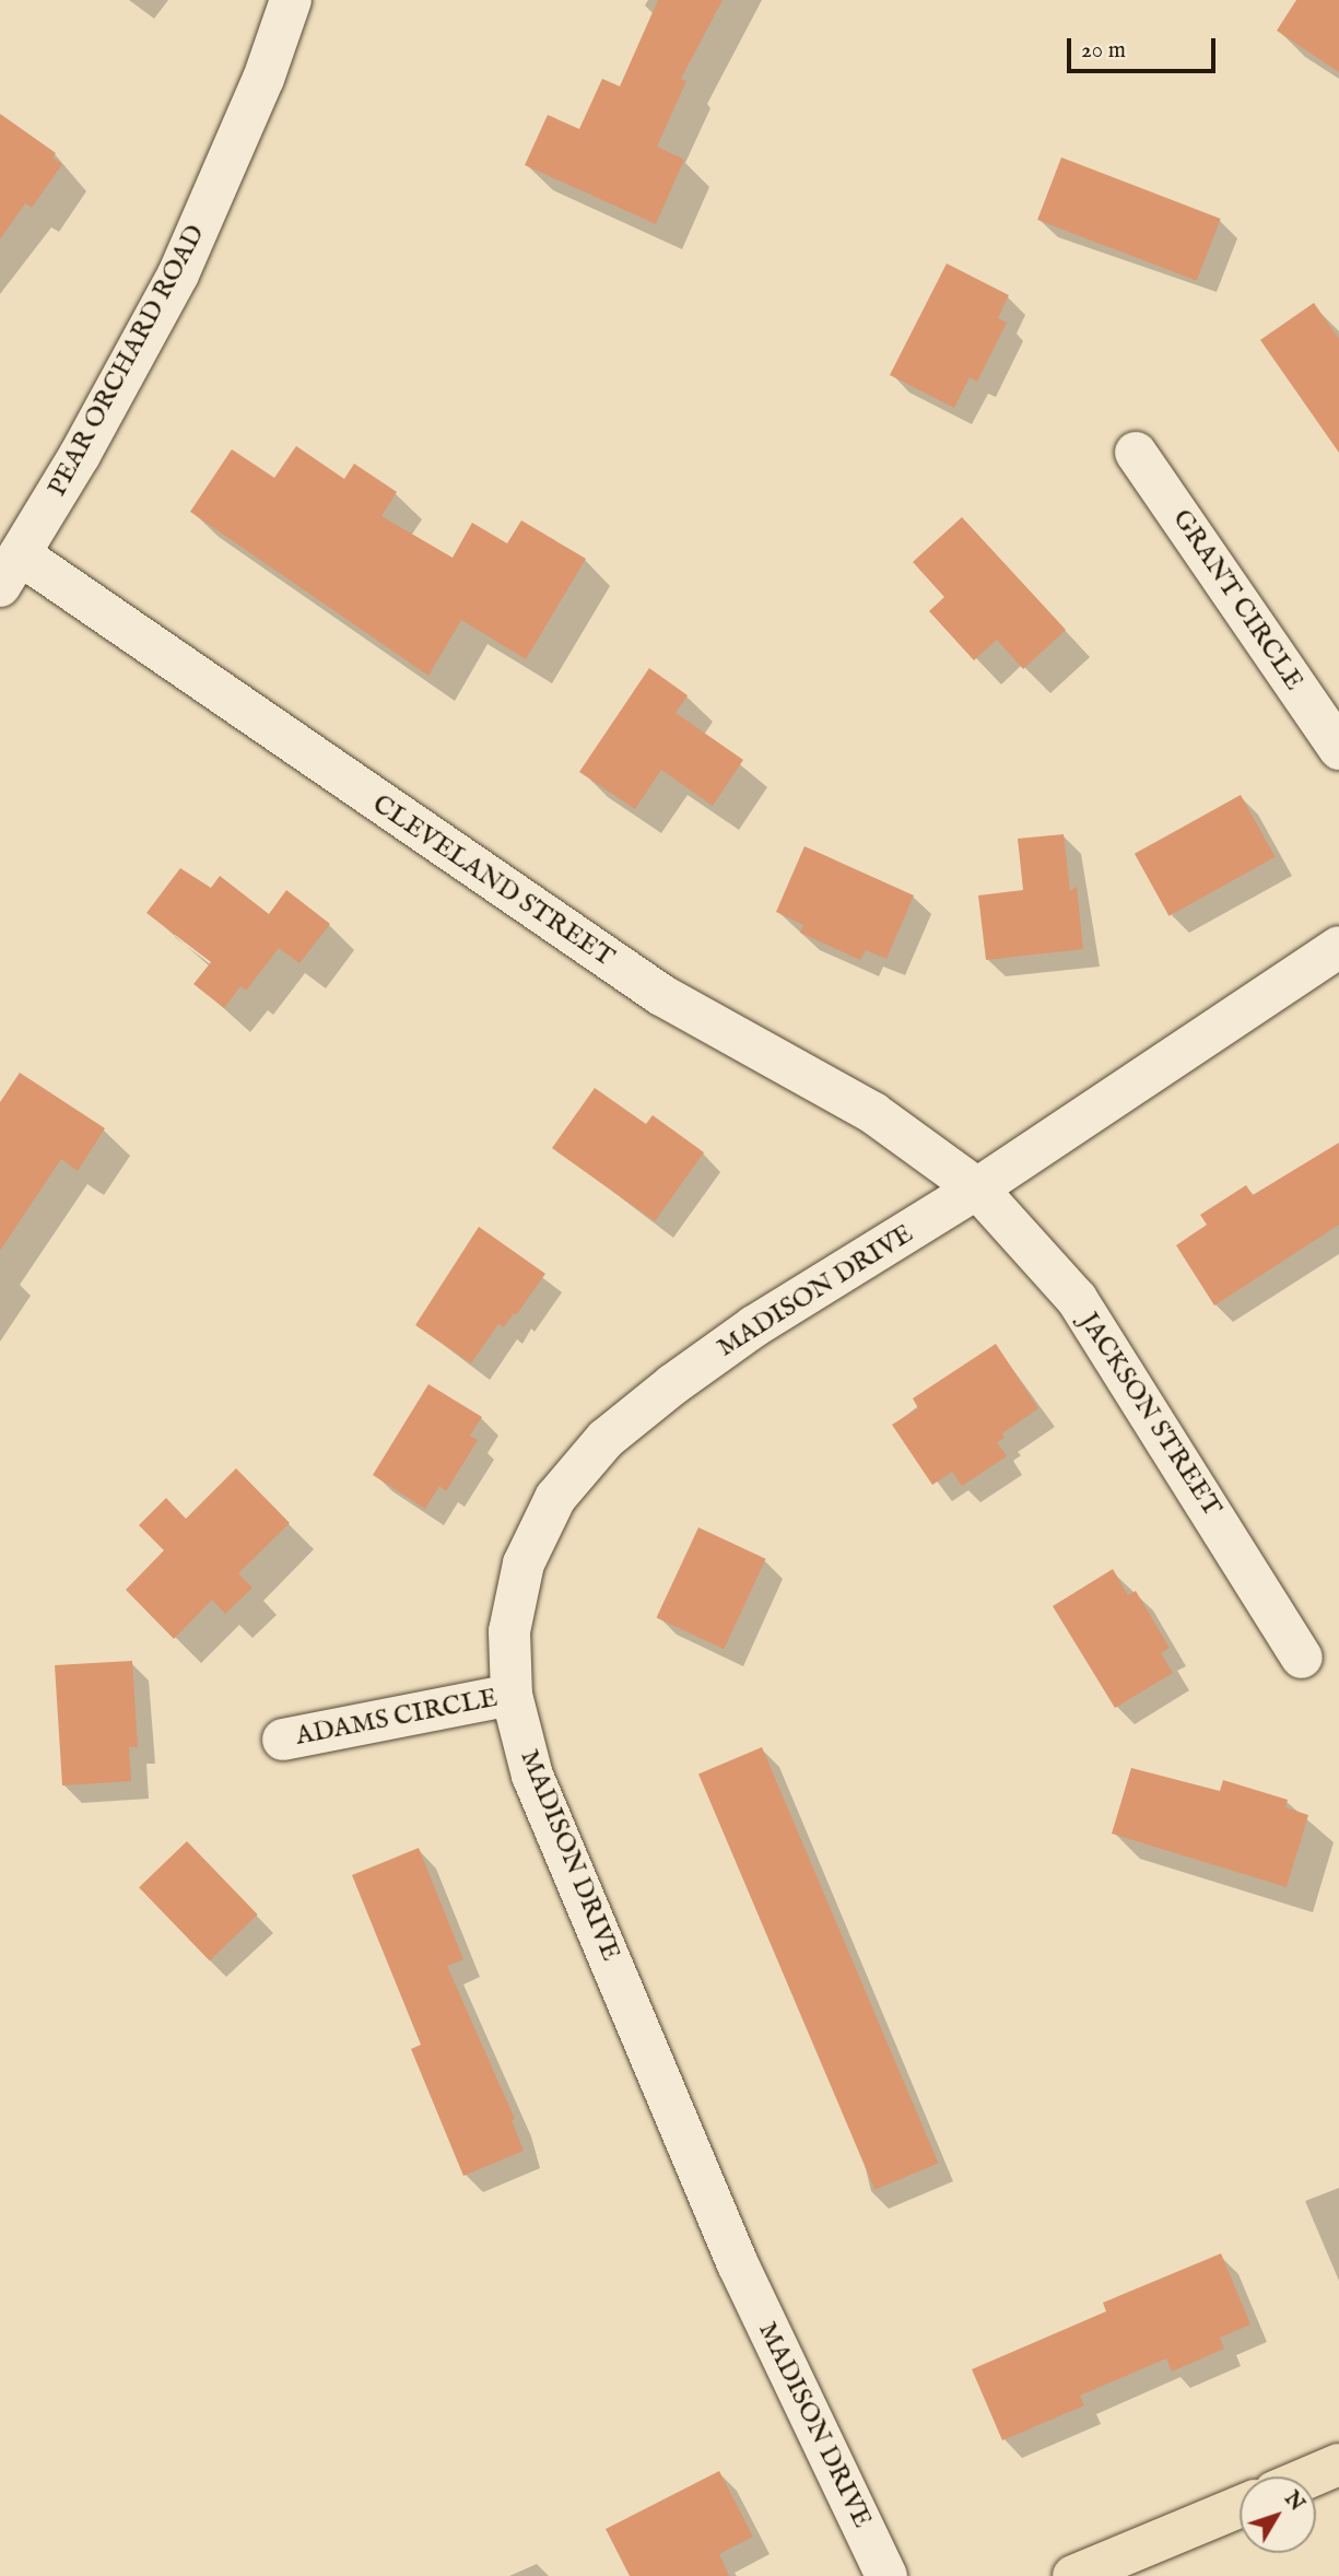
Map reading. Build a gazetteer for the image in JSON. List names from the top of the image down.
{
  "streets": {
    "street": [
      "PEAR ORCHARD ROAD",
      "GRANT CIRCLE",
      "CLEVELAND STREET",
      "MADISON DRIVE",
      "JACKSON STREET",
      "ADAMS CIRCLE"
    ]
  },
  "crossings": [
    ["PEAR ORCHARD ROAD", "CLEVELAND STREET"],
    ["CLEVELAND STREET", "MADISON DRIVE"],
    ["CLEVELAND STREET", "JACKSON STREET"],
    ["MADISON DRIVE", "JACKSON STREET"],
    ["MADISON DRIVE", "ADAMS CIRCLE"]
  ],
  "scale_bar": "20 m",
  "north": "top right"
}
